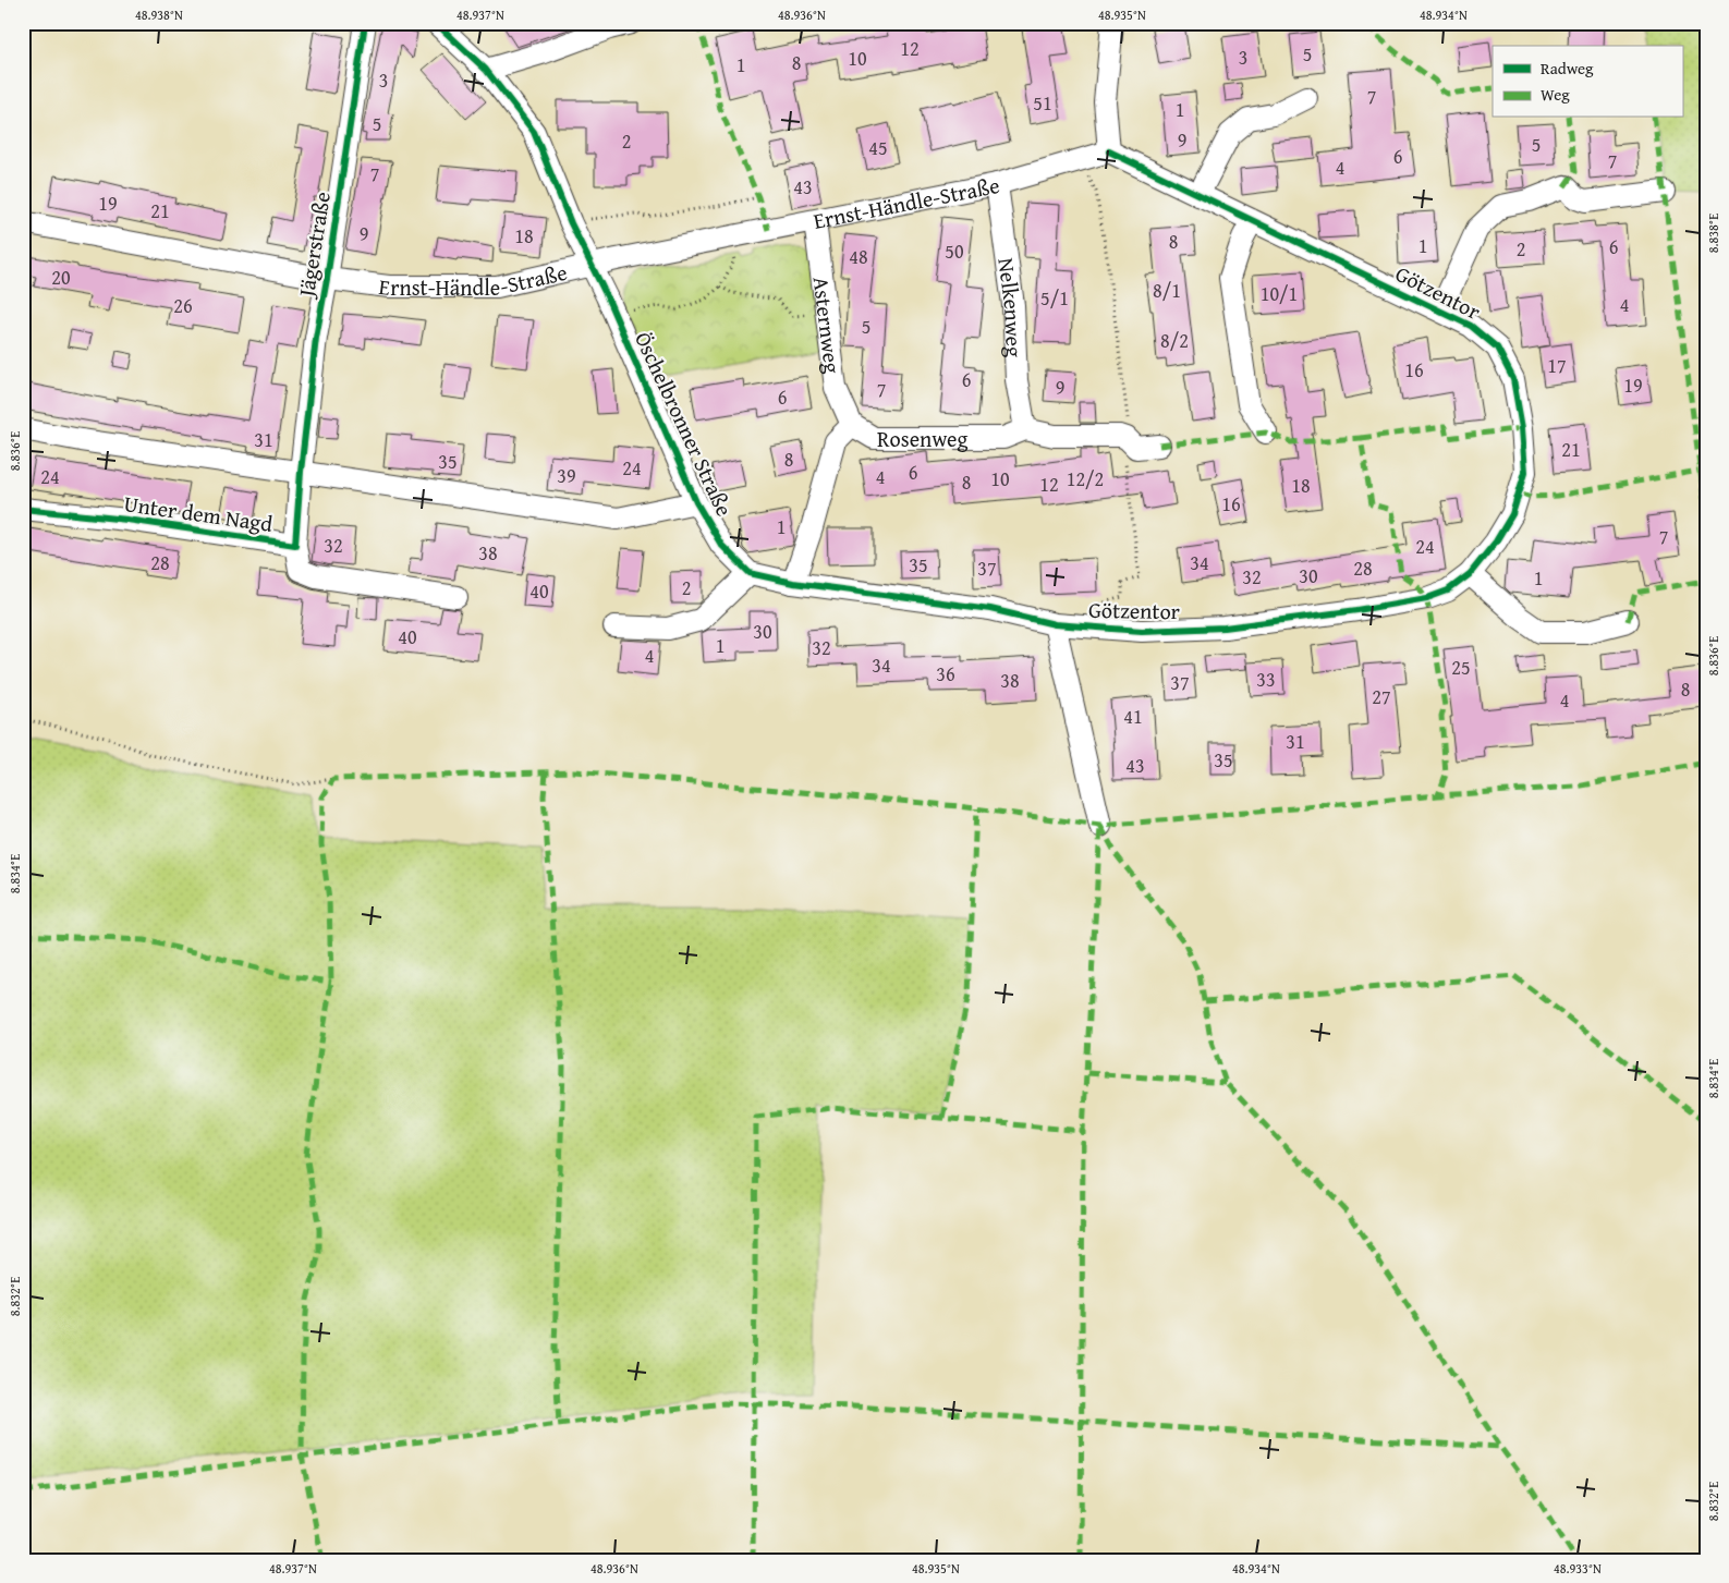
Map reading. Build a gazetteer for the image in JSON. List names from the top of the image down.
{
  "streets": {
    "street": [
      "Ernst-Händle-Straße",
      "Jägerstraße",
      "Götzentor",
      "Nelkenweg",
      "Asternweg",
      "Öschelbronner Straße",
      "Rosenweg",
      "Unter dem Nagd"
    ]
  },
  "crossings": [
    ["Ernst-Händle-Straße", "Jägerstraße"],
    ["Ernst-Händle-Straße", "Götzentor"],
    ["Ernst-Händle-Straße", "Nelkenweg"],
    ["Ernst-Händle-Straße", "Asternweg"],
    ["Ernst-Händle-Straße", "Öschelbronner Straße"],
    ["Jägerstraße", "Unter dem Nagd"],
    ["Nelkenweg", "Rosenweg"],
    ["Asternweg", "Rosenweg"]
  ],
  "house_numbers": [
    "12",
    "5",
    "3",
    "10",
    "8",
    "1",
    "3",
    "7",
    "51",
    "1",
    "5",
    "9",
    "2",
    "5",
    "45",
    "6",
    "7",
    "4",
    "7",
    "43",
    "19",
    "21",
    "9",
    "18",
    "8",
    "1",
    "6",
    "2",
    "50",
    "48",
    "20",
    "8/1",
    "10/1",
    "5/1",
    "4",
    "26",
    "5",
    "8/2",
    "17",
    "16",
    "6",
    "19",
    "9",
    "7",
    "6",
    "31",
    "21",
    "8",
    "35",
    "24",
    "6",
    "39",
    "24",
    "4",
    "10",
    "12/2",
    "8",
    "12",
    "18",
    "16",
    "1",
    "7",
    "32",
    "24",
    "38",
    "28",
    "34",
    "35",
    "37",
    "28",
    "30",
    "32",
    "1",
    "2",
    "40",
    "30",
    "40",
    "1",
    "32",
    "4",
    "34",
    "25",
    "36",
    "33",
    "38",
    "37",
    "8",
    "27",
    "4",
    "41",
    "31",
    "35",
    "43"
  ],
  "legend": ["Radweg", "Weg"],
  "coordinates": [
    "48.938°N",
    "48.937°N",
    "48.936°N",
    "48.935°N",
    "48.934°N",
    "8.838°E",
    "8.836°E",
    "8.834°E",
    "8.832°E",
    "48.933°N"
  ]
}
